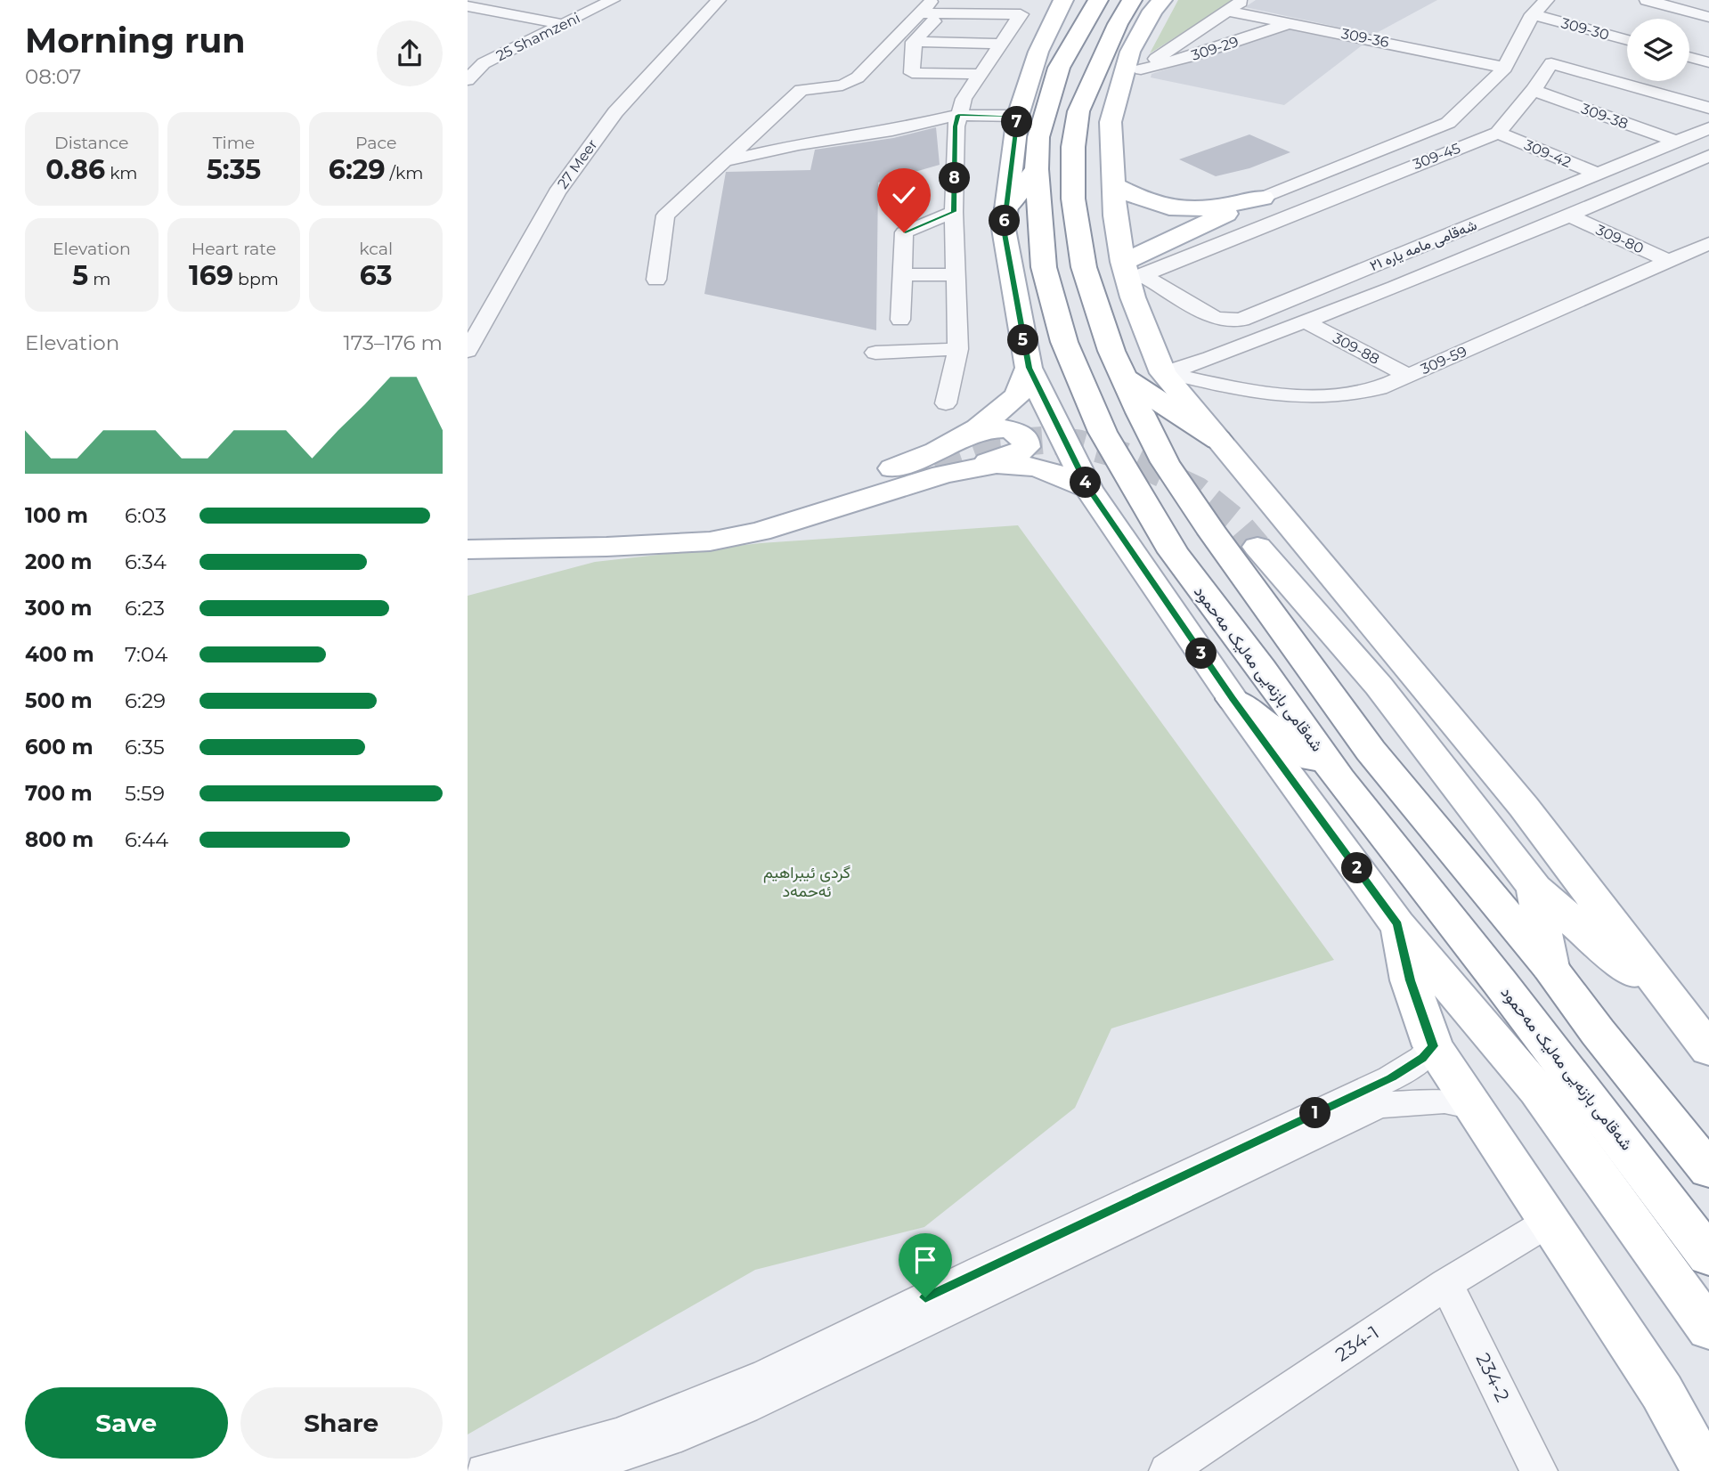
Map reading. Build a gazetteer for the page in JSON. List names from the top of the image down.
{
  "streets": {
    "main road": ["شەقامی بازنەیی مەلیک مەحمود"],
    "street": [
      "309-30",
      "25 Shamzeni",
      "309-36",
      "309-29",
      "309-38",
      "309-42",
      "309-45",
      "27 Meer",
      "309-80",
      "شەقامی مامە یارە ٢١",
      "309-88",
      "309-59",
      "234-1",
      "234-2"
    ]
  },
  "crossings": [
    ["309-36", "309-29"],
    ["309-38", "309-45"],
    ["309-38", "شەقامی مامە یارە ٢١"],
    ["309-42", "309-45"],
    ["309-42", "شەقامی مامە یارە ٢١"],
    ["309-45", "شەقامی مامە یارە ٢١"],
    ["309-80", "شەقامی مامە یارە ٢١"],
    ["309-80", "309-59"],
    ["شەقامی مامە یارە ٢١", "309-88"],
    ["شەقامی مامە یارە ٢١", "309-59"],
    ["309-88", "309-59"],
    ["234-1", "234-2"]
  ],
  "parks": ["گردی ئیبراھیم ئەحمەد"],
  "page": {
    "heading": ["Morning run", "08:07"],
    "stats": [
      ["Distance", "0.86 km"],
      ["Time", "5:35"],
      ["Pace", "6:29 /km"],
      ["Elevation", "5 m"],
      ["Heart rate", "169 bpm"],
      ["kcal", "63"]
    ],
    "pins": [
      "7",
      "8",
      "6",
      "5",
      "4",
      "3",
      "2",
      "1"
    ],
    "chart": ["Elevation", "173–176 m"],
    "list": [
      {
        "name": "100 m",
        "note": "6:03"
      },
      {
        "name": "200 m",
        "note": "6:34"
      },
      {
        "name": "300 m",
        "note": "6:23"
      },
      {
        "name": "400 m",
        "note": "7:04"
      },
      {
        "name": "500 m",
        "note": "6:29"
      },
      {
        "name": "600 m",
        "note": "6:35"
      },
      {
        "name": "700 m",
        "note": "5:59"
      },
      {
        "name": "800 m",
        "note": "6:44"
      }
    ],
    "buttons": ["Save", "Share"]
  }
}
